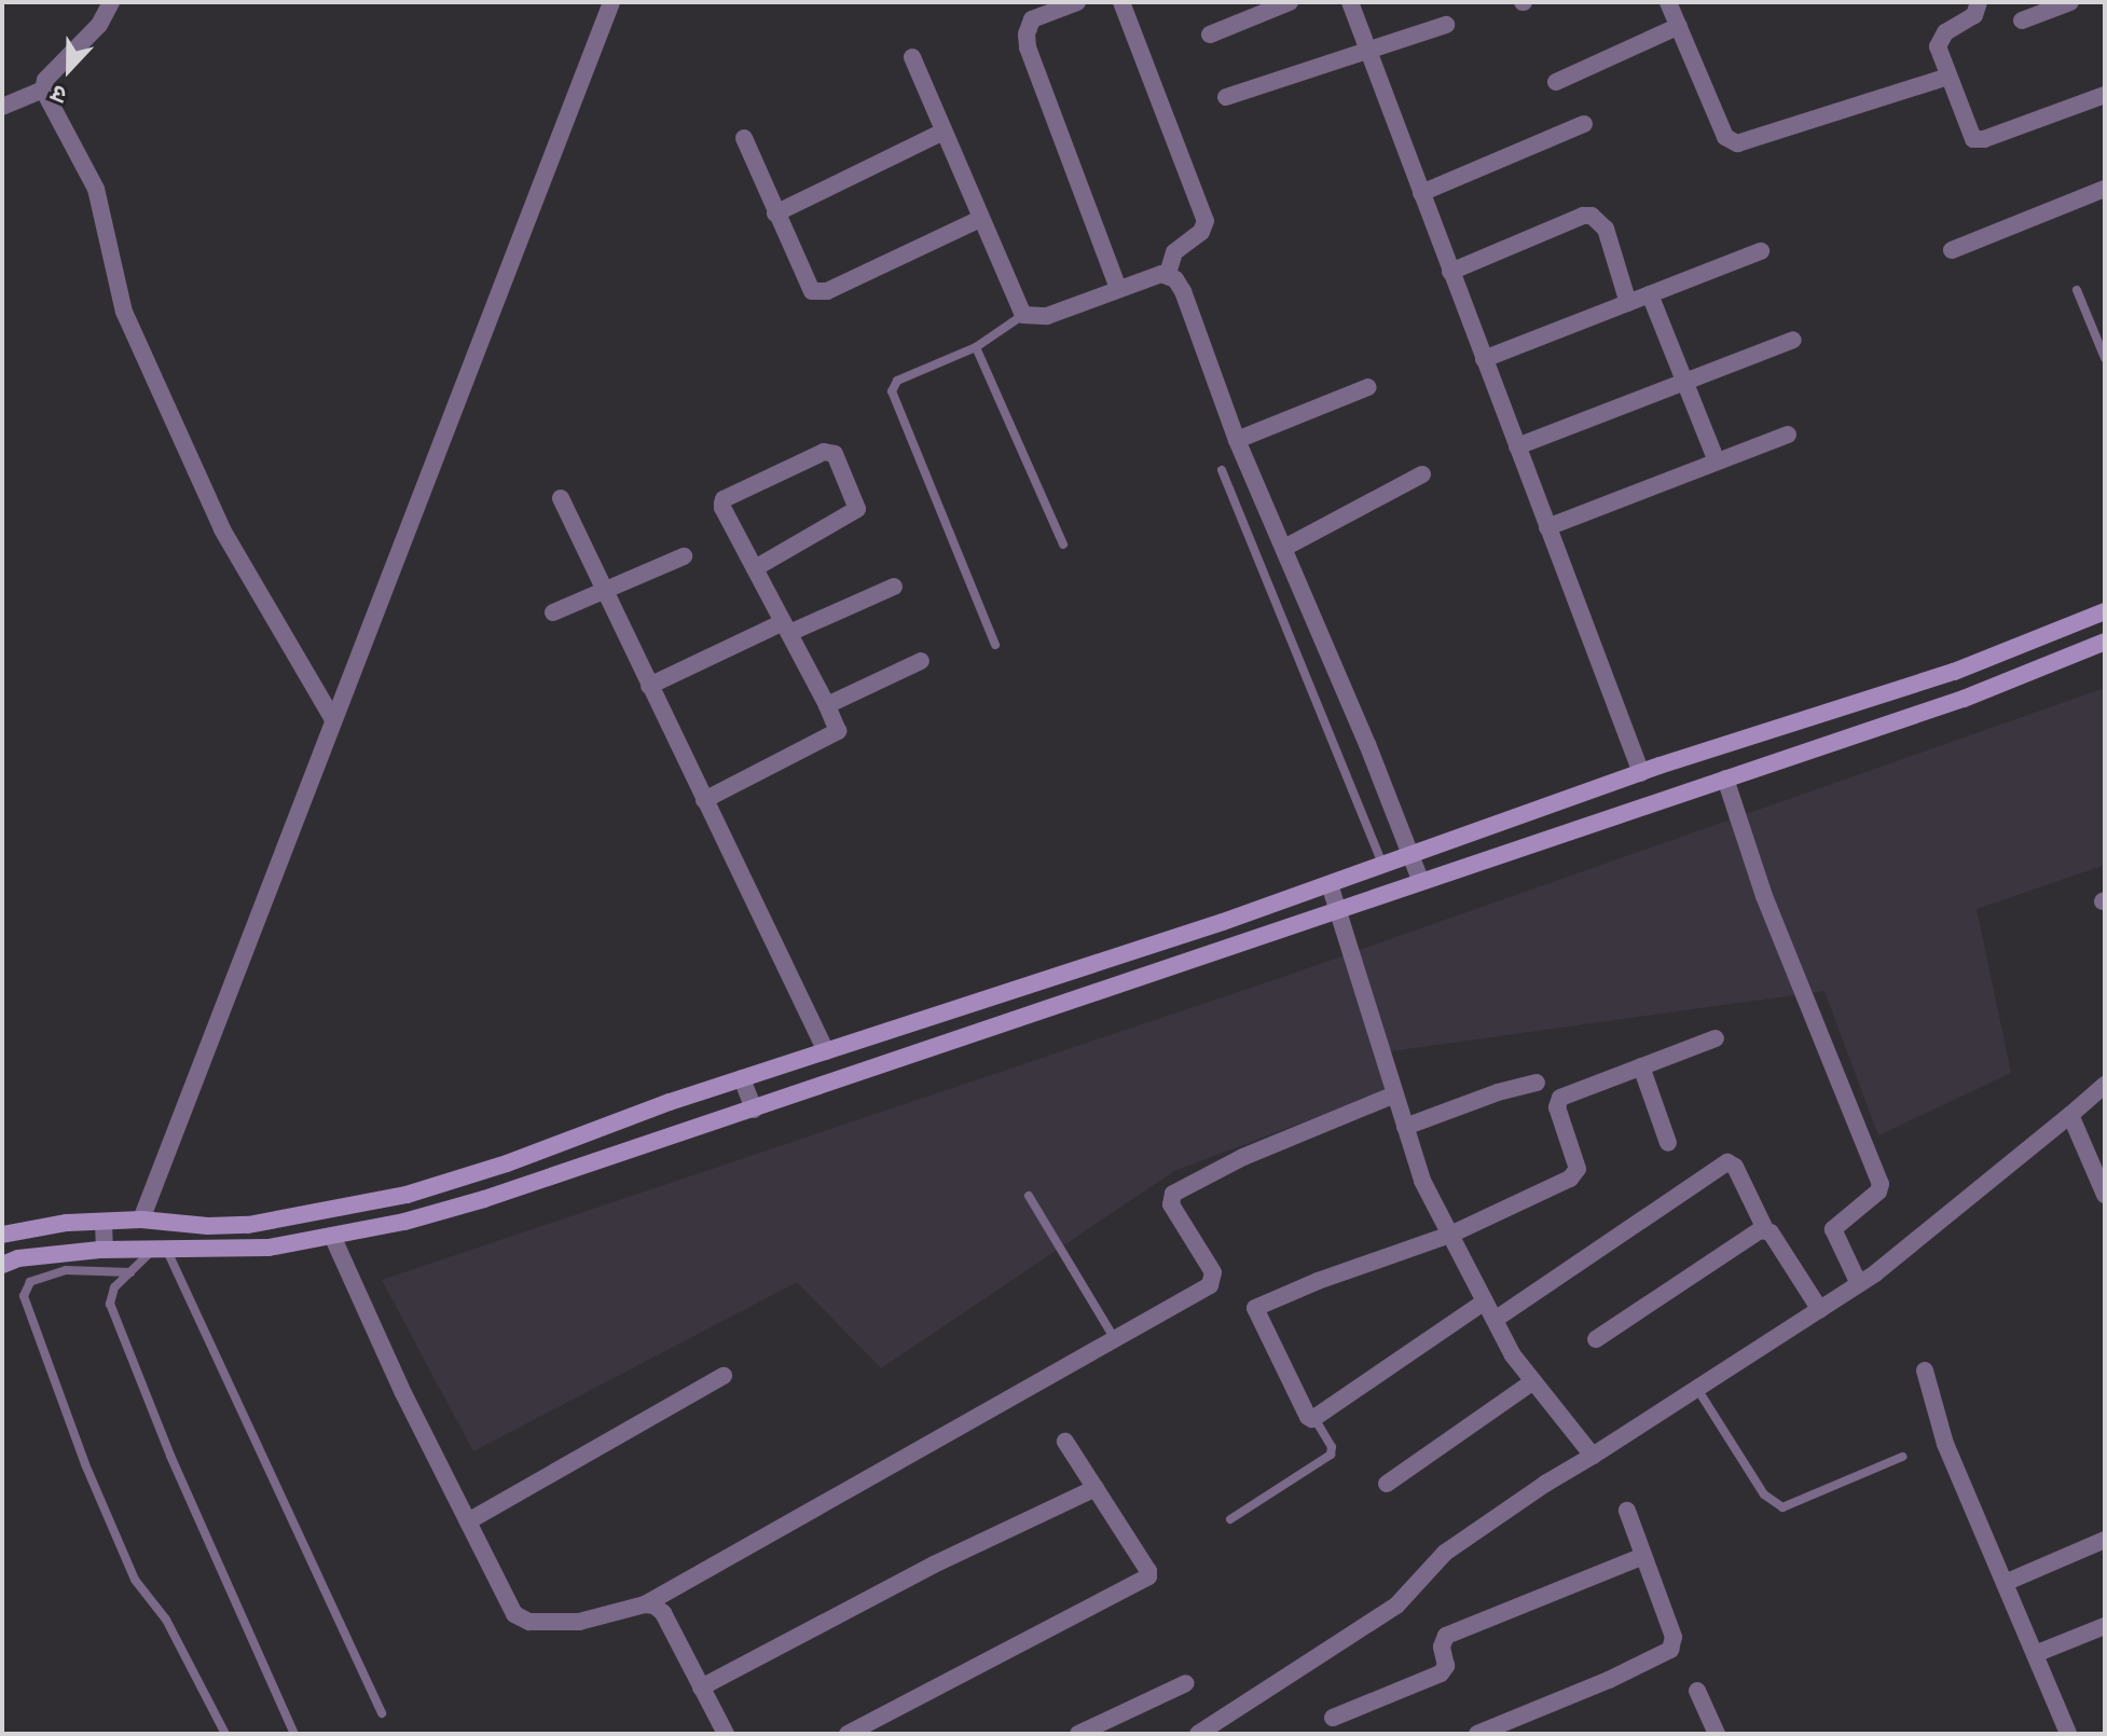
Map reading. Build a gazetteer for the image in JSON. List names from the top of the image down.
{
  "north": "bottom"
}
